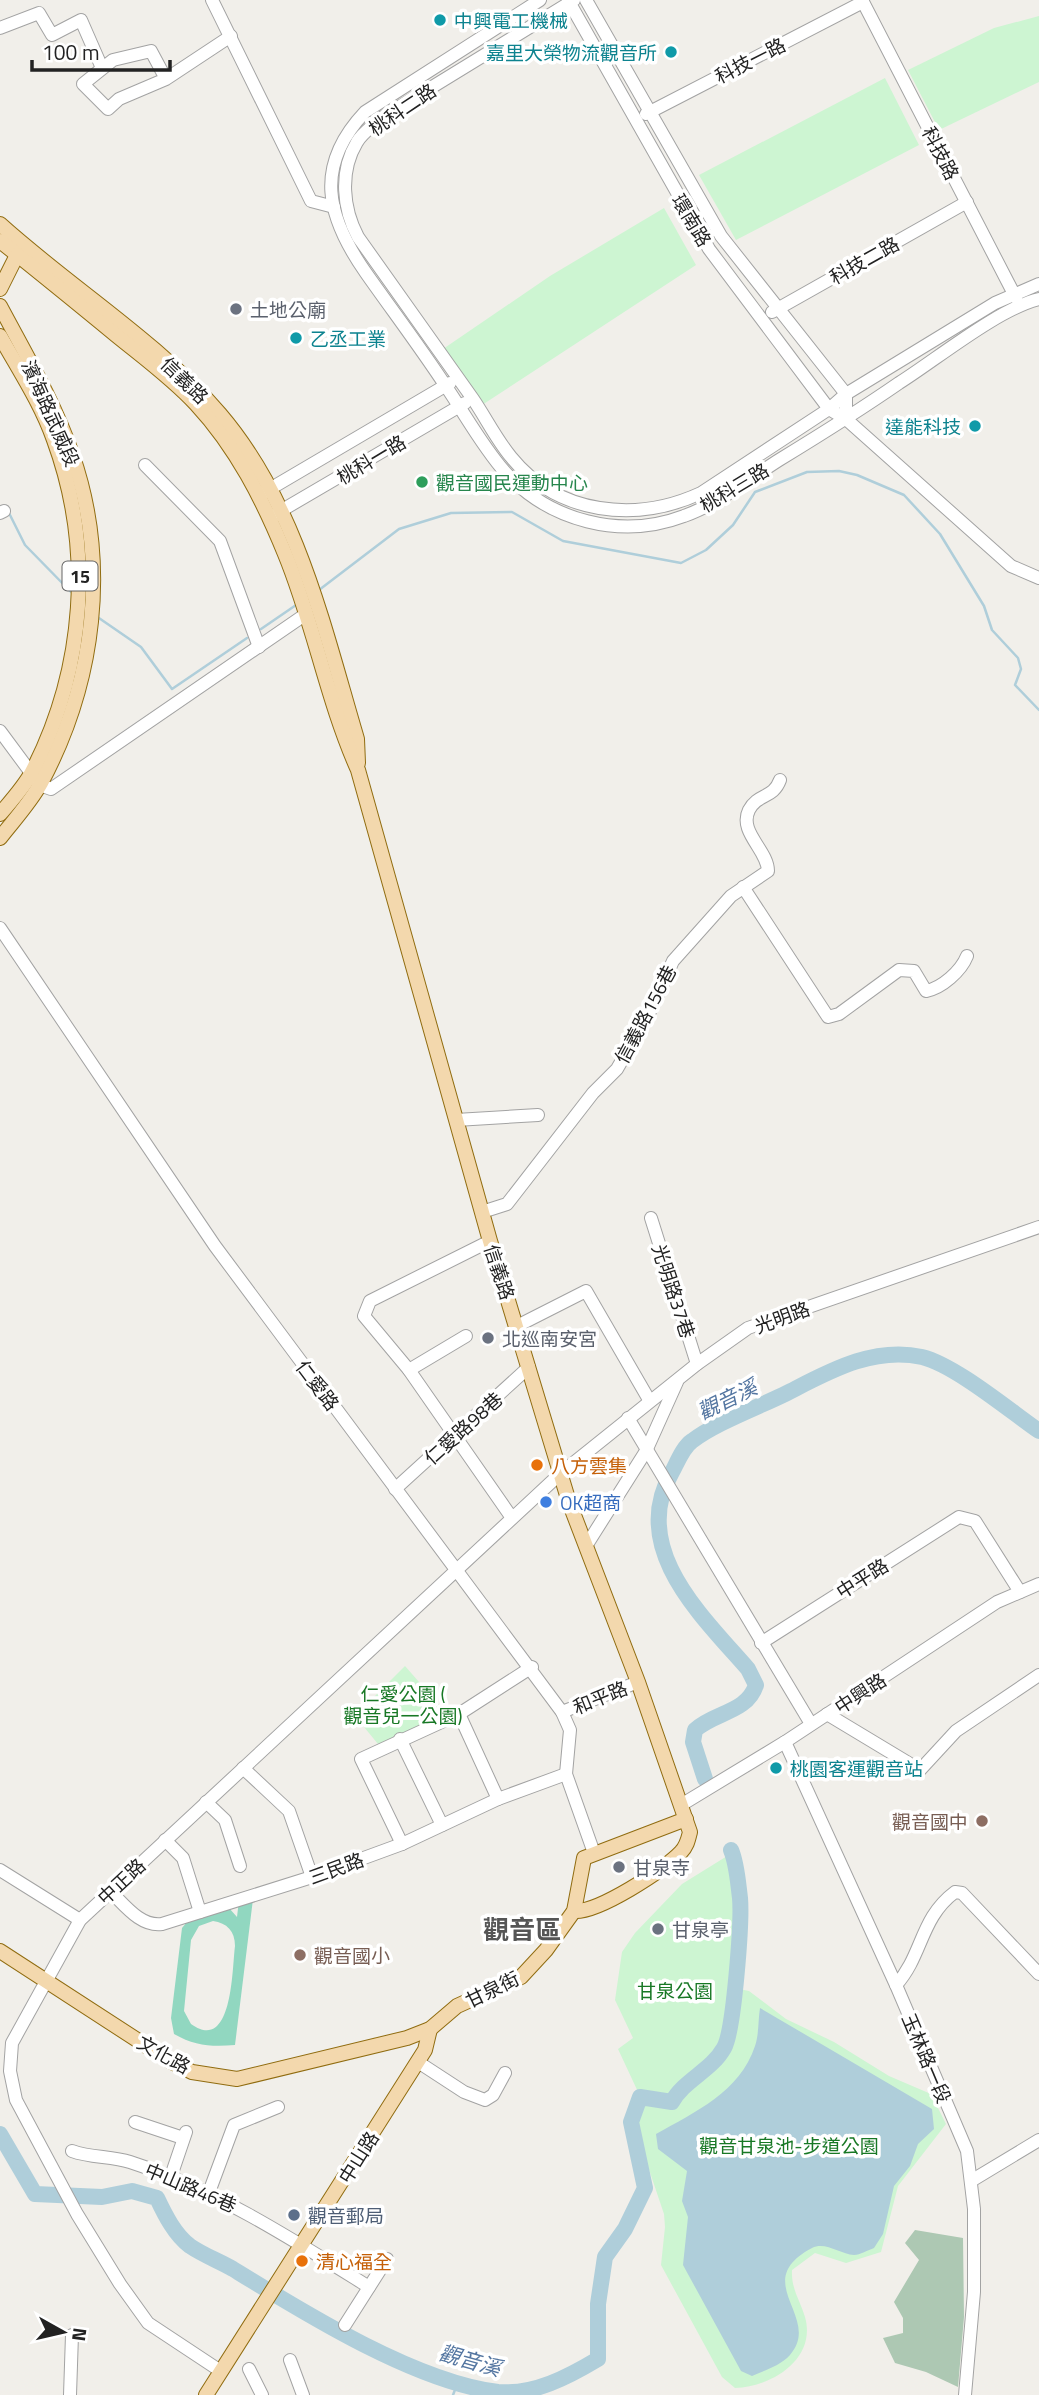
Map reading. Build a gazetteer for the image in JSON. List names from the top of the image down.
{
  "streets": {
    "main road": [
      "信義路",
      "濱海路武威段",
      "15",
      "甘泉街",
      "文化路",
      "中山路"
    ],
    "street": [
      "科技一路",
      "桃科二路",
      "科技路",
      "環南路",
      "科技二路",
      "桃科一路",
      "桃科三路",
      "信義路156巷",
      "光明路37巷",
      "光明路",
      "仁愛路",
      "仁愛路98巷",
      "中平路",
      "中興路",
      "和平路",
      "三民路",
      "中正路",
      "玉林路一段",
      "中山路46巷"
    ]
  },
  "crossings": [
    ["科技一路", "科技路"],
    ["科技一路", "環南路"],
    ["桃科二路", "環南路"],
    ["桃科二路", "桃科一路"],
    ["桃科二路", "桃科三路"],
    ["科技路", "科技二路"],
    ["科技路", "桃科三路"],
    ["環南路", "科技二路"],
    ["環南路", "桃科三路"],
    ["信義路", "桃科一路"],
    ["信義路", "信義路156巷"],
    ["信義路", "光明路"],
    ["信義路", "仁愛路98巷"],
    ["信義路", "中興路"],
    ["信義路", "和平路"],
    ["信義路", "中正路"],
    ["桃科一路", "桃科三路"],
    ["光明路37巷", "光明路"],
    ["光明路", "中正路"],
    ["仁愛路", "仁愛路98巷"],
    ["仁愛路", "和平路"],
    ["仁愛路", "三民路"],
    ["仁愛路", "中正路"],
    ["仁愛路", "甘泉街"],
    ["中平路", "中興路"],
    ["中興路", "玉林路一段"],
    ["三民路", "中正路"],
    ["中正路", "文化路"],
    ["中正路", "中山路"],
    ["甘泉街", "文化路"],
    ["甘泉街", "中山路"],
    ["文化路", "中山路"],
    ["中山路", "中山路46巷"]
  ],
  "districts": ["觀音區"],
  "water": ["觀音溪"],
  "parks": ["仁愛公園 ( 觀音兒一公園)", "甘泉公園", "觀音甘泉池-步道公園"],
  "places": [
    "中興電工機械",
    "嘉里大榮物流觀音所",
    "土地公廟",
    "乙丞工業",
    "達能科技",
    "觀音國民運動中心",
    "北巡南安宮",
    "八方雲集",
    "OK超商",
    "桃園客運觀音站",
    "觀音國中",
    "甘泉寺",
    "甘泉亭",
    "觀音國小",
    "觀音郵局",
    "清心福全"
  ],
  "scale_bar": "100 m",
  "north": "right"
}
